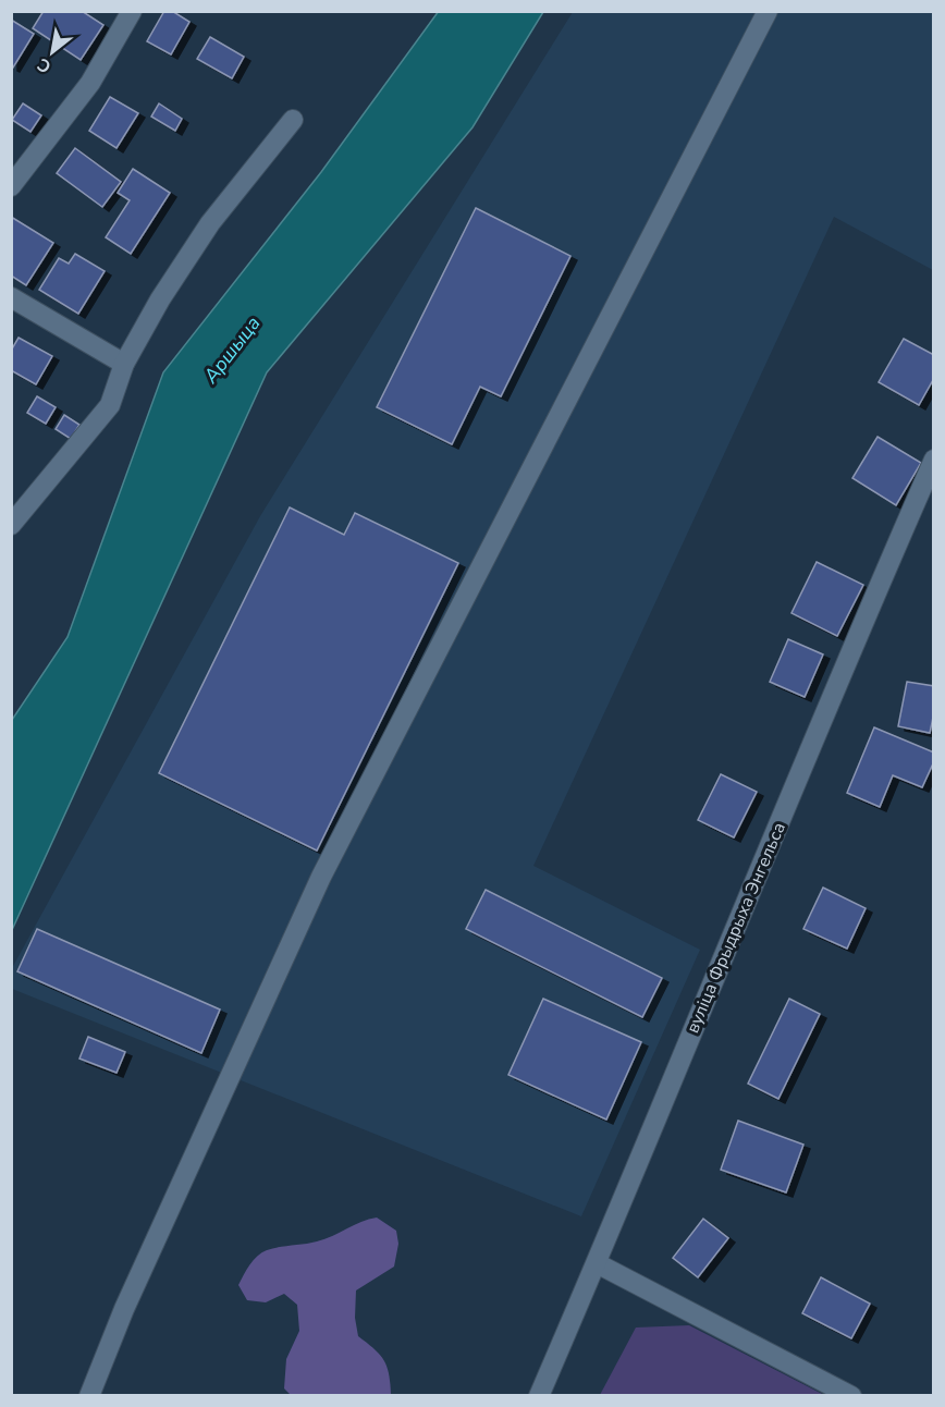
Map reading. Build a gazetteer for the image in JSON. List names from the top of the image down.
{
  "streets": {
    "street": ["вуліца Фрыдрыха Энгельса"]
  },
  "water": ["Аршыца"],
  "north": "bottom left"
}
